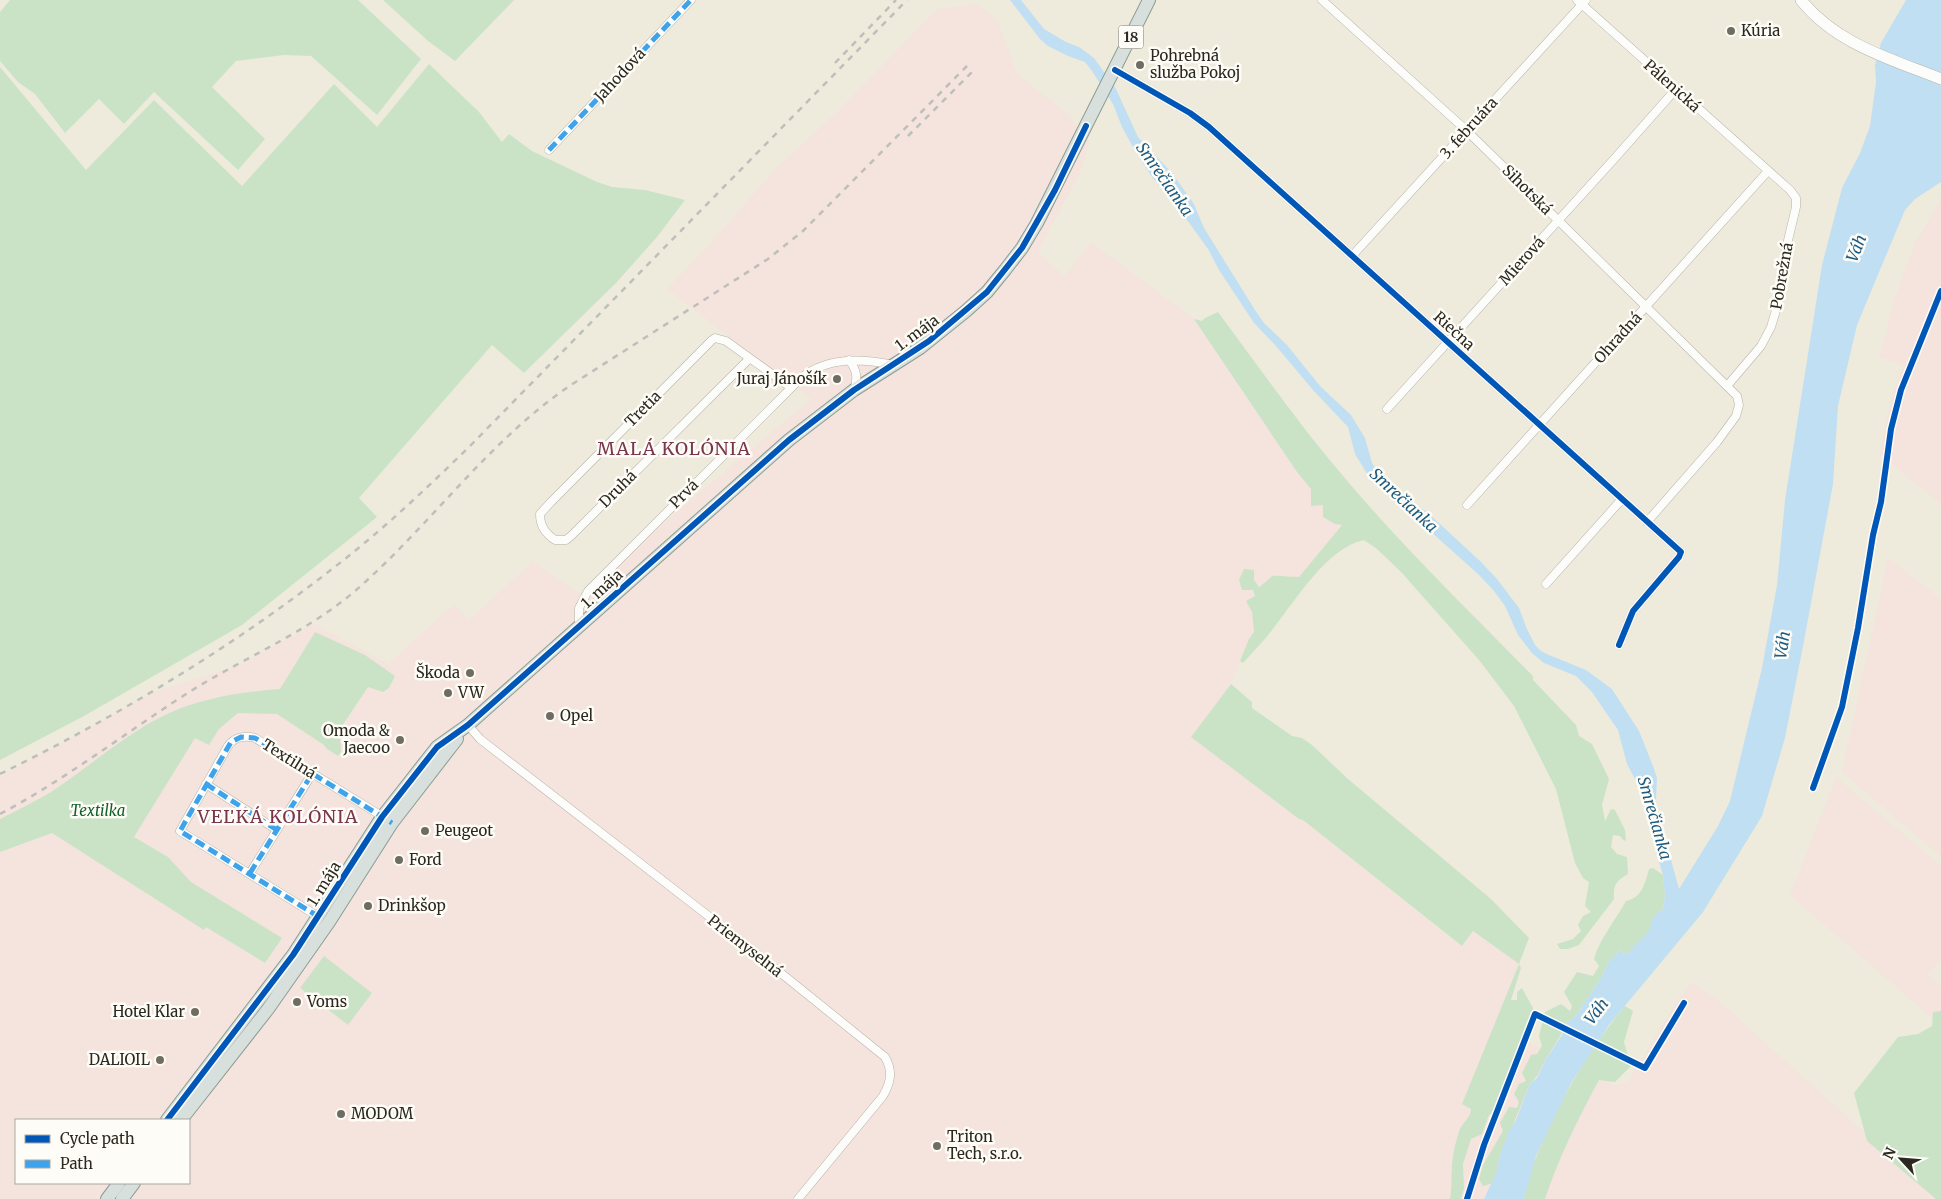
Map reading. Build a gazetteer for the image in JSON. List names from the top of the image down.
{
  "streets": {
    "main road": ["18", "1. mája"],
    "street": [
      "Jahodová",
      "Pálenická",
      "3. februára",
      "Sihotská",
      "Mierová",
      "Pobrežná",
      "Riečna",
      "Ohradná",
      "Tretia",
      "Druhá",
      "Prvá",
      "Textilná",
      "Priemyselná"
    ]
  },
  "crossings": [
    ["18", "Riečna"],
    ["18", "1. mája"],
    ["Pálenická", "3. februára"],
    ["Pálenická", "Mierová"],
    ["Pálenická", "Pobrežná"],
    ["Pálenická", "Ohradná"],
    ["3. februára", "Sihotská"],
    ["3. februára", "Riečna"],
    ["Sihotská", "Mierová"],
    ["Sihotská", "Pobrežná"],
    ["Sihotská", "Ohradná"],
    ["Mierová", "Riečna"],
    ["Pobrežná", "Ohradná"],
    ["Riečna", "1. mája"],
    ["Riečna", "Ohradná"],
    ["1. mája", "Prvá"],
    ["1. mája", "Textilná"],
    ["1. mája", "Priemyselná"],
    ["Tretia", "Druhá"]
  ],
  "districts": ["MALÁ KOLÓNIA", "VEĽKÁ KOLÓNIA"],
  "water": ["Smrečianka", "Váh"],
  "parks": ["Textilka"],
  "places": [
    "Kúria",
    "Pohrebná služba Pokoj",
    "Juraj Jánošík",
    "Škoda",
    "VW",
    "Opel",
    "Omoda & Jaecoo",
    "Peugeot",
    "Ford",
    "Drinkšop",
    "Voms",
    "Hotel Klar",
    "DALIOIL",
    "MODOM",
    "Triton Tech, s.r.o."
  ],
  "legend": ["Cycle path", "Path"],
  "north": "top left"
}
